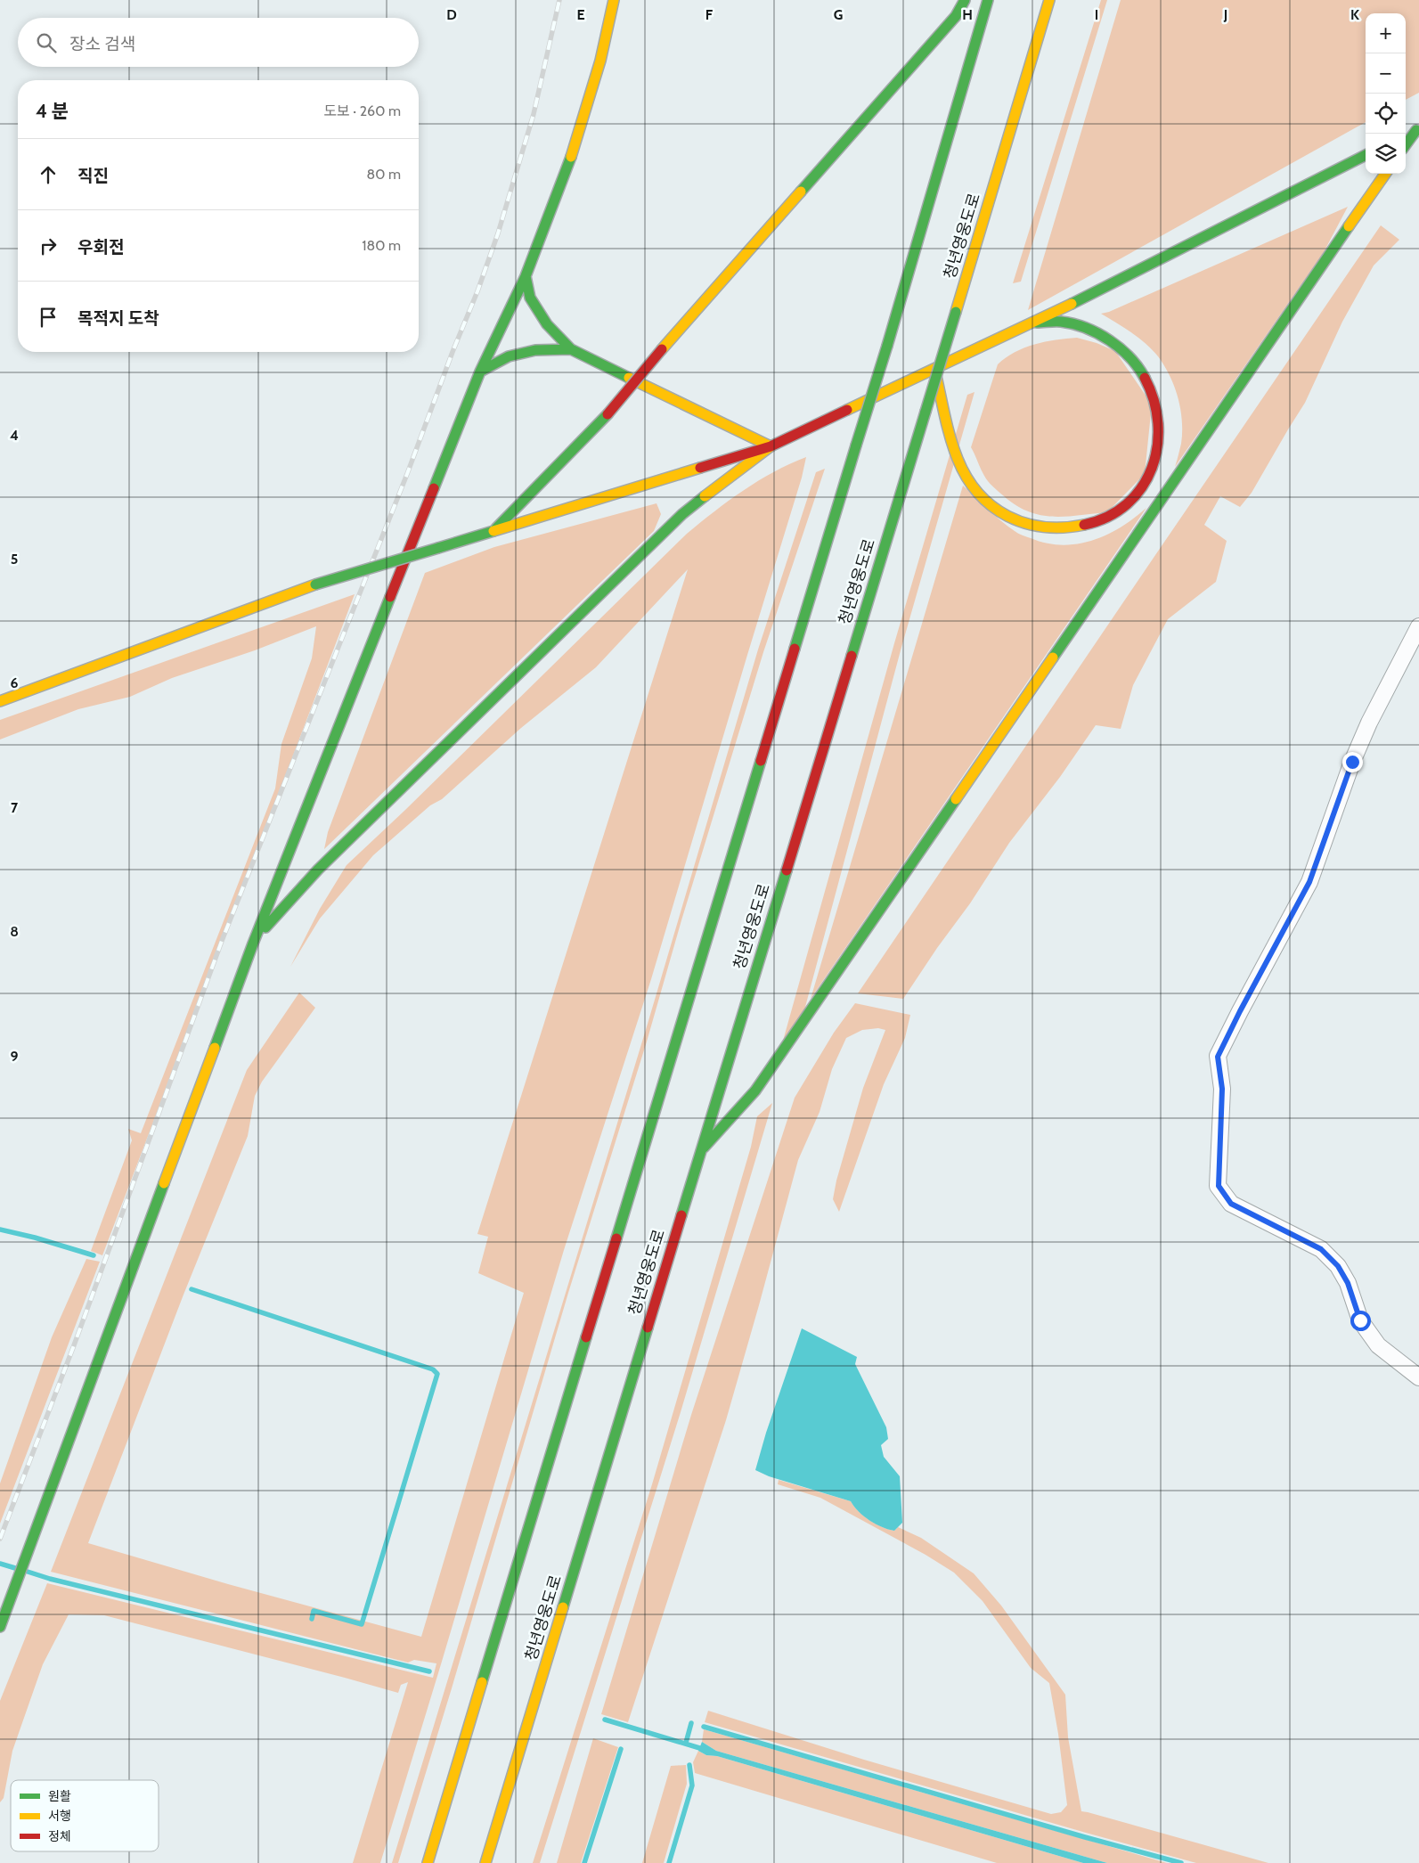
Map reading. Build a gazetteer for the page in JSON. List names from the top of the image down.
{
  "streets": {
    "main road": ["청년영웅도로"]
  },
  "legend": ["원활", "서행", "정체"],
  "page": {
    "map_buttons": ["+", "−"],
    "search": "장소 검색",
    "heading": ["4 분", "도보 · 260 m"],
    "list": [
      ["직진", "80 m"],
      ["우회전", "180 m"],
      "목적지 도착"
    ]
  },
  "grid": {
    "columns": [
      "D",
      "E",
      "F",
      "G",
      "H",
      "I",
      "J",
      "K"
    ],
    "rows": [
      "4",
      "5",
      "6",
      "7",
      "8",
      "9"
    ]
  }
}
